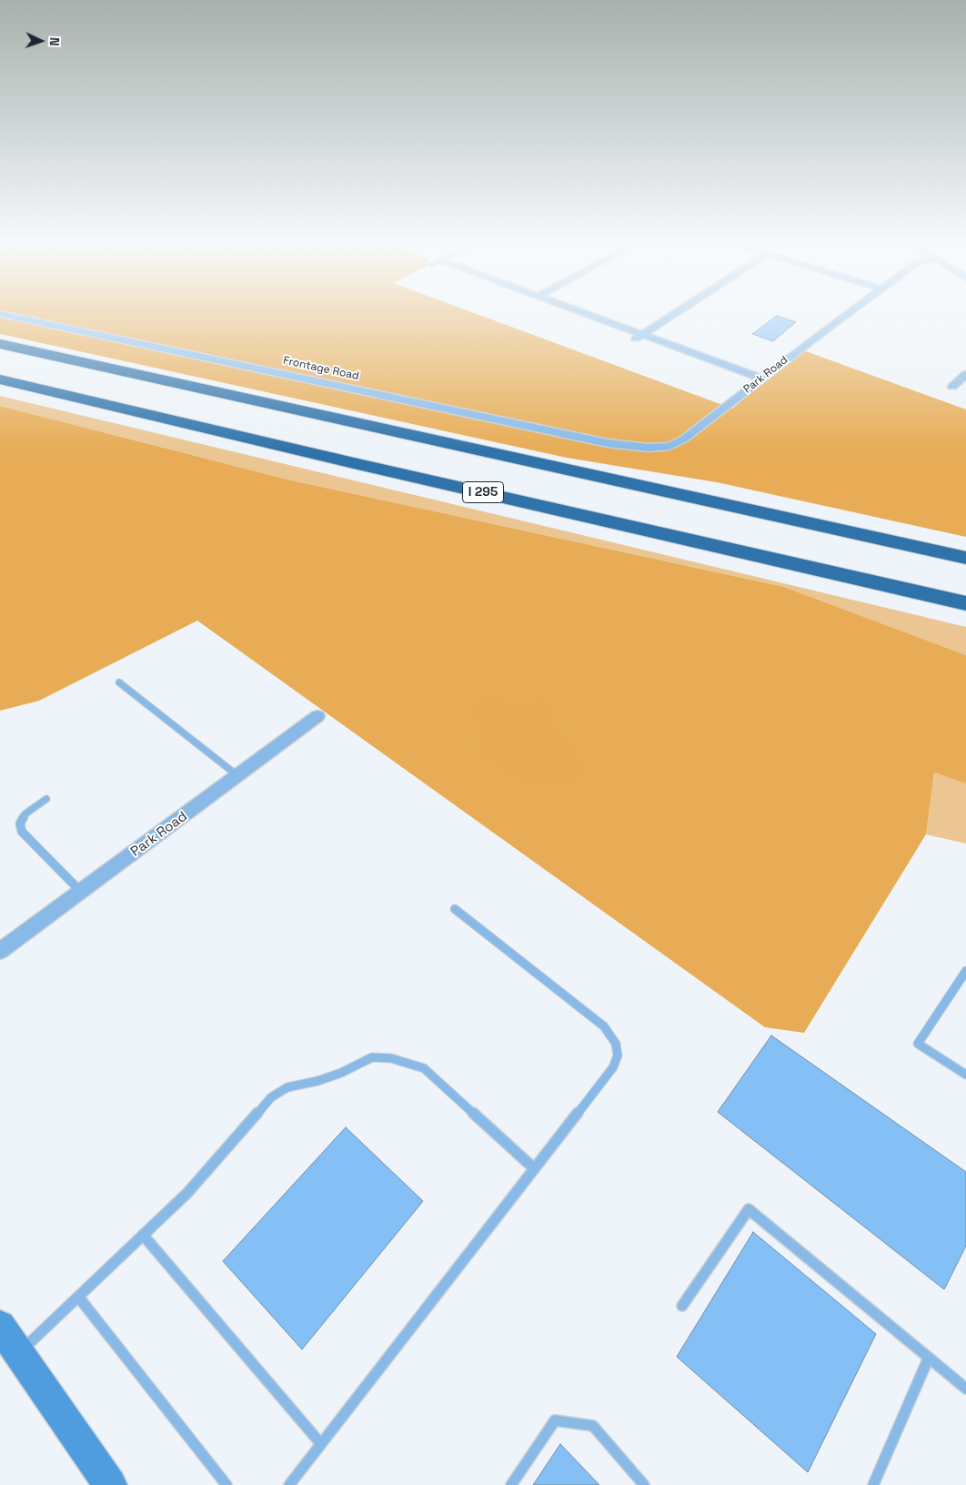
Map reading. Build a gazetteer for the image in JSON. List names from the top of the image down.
{
  "streets": {
    "highway": ["I 295"],
    "street": ["Frontage Road", "Park Road"]
  },
  "crossings": [
    ["Frontage Road", "Park Road"]
  ],
  "north": "right"
}
